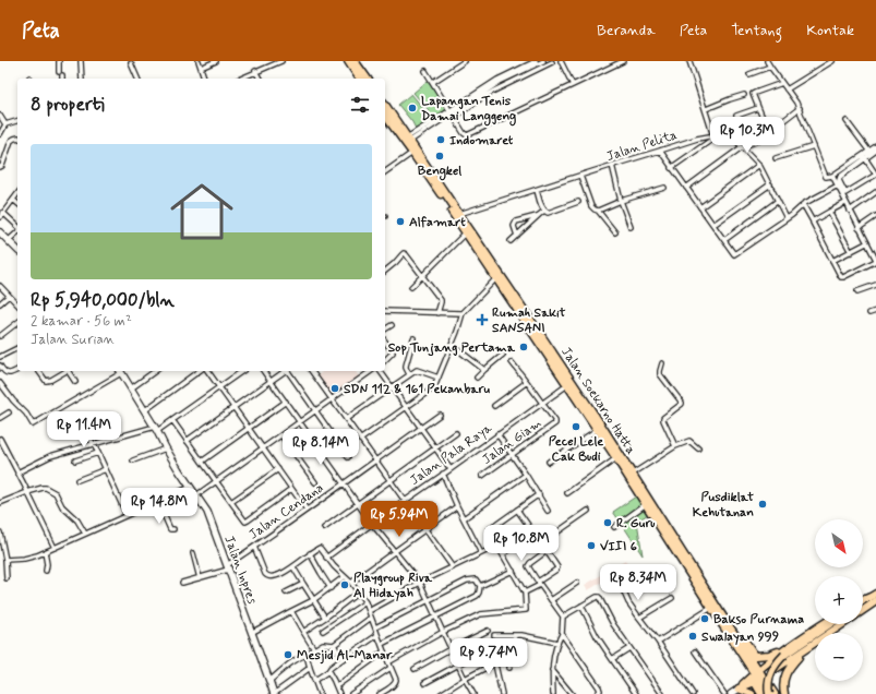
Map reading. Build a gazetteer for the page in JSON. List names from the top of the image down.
{
  "streets": {
    "main road": ["Jalan Soekarno Hatta", "Jalan Inpres"],
    "street": [
      "Jalan Pelita",
      "Jalan Giam",
      "Jalan Pala Raya",
      "Jalan Cendana"
    ]
  },
  "crossings": [
    ["Jalan Pelita", "Jalan Soekarno Hatta"],
    ["Jalan Soekarno Hatta", "Jalan Pala Raya"],
    ["Jalan Giam", "Jalan Pala Raya"],
    ["Jalan Cendana", "Jalan Inpres"]
  ],
  "places": {
    "other": [
      "Lapangan Tenis Damai Langgeng",
      "Indomaret",
      "Bengkel",
      "Alfamart",
      "Sop Tunjang Pertama",
      "SDN 112 & 161 Pekanbaru",
      "Pecel Lele Cak Budi",
      "Pusdiklat Kehutanan",
      "R. Guru",
      "VIII 6",
      "Playgroup Riva Al Hidayah",
      "Bakso Purnama",
      "Swalayan 999",
      "Mesjid Al-Manar"
    ],
    "health": ["Rumah Sakit SANSANI"]
  },
  "north": "bottom right",
  "page": {
    "header": "Peta",
    "nav": [
      "Beranda",
      "Peta",
      "Tentang",
      "Kontak"
    ],
    "heading": "8 properti",
    "price": [
      "Rp 10.3M",
      "Rp 11.4M",
      "Rp 8.14M",
      "Rp 14.8M",
      "Rp 5.94M",
      "Rp 10.8M",
      "Rp 8.34M",
      "Rp 9.74M"
    ],
    "list": [
      {
        "name": "Rp 5,940,000/bln",
        "note": "2 kamar · 56 m² · Jalan Surian"
      }
    ],
    "map_buttons": ["+", "−"]
  }
}
